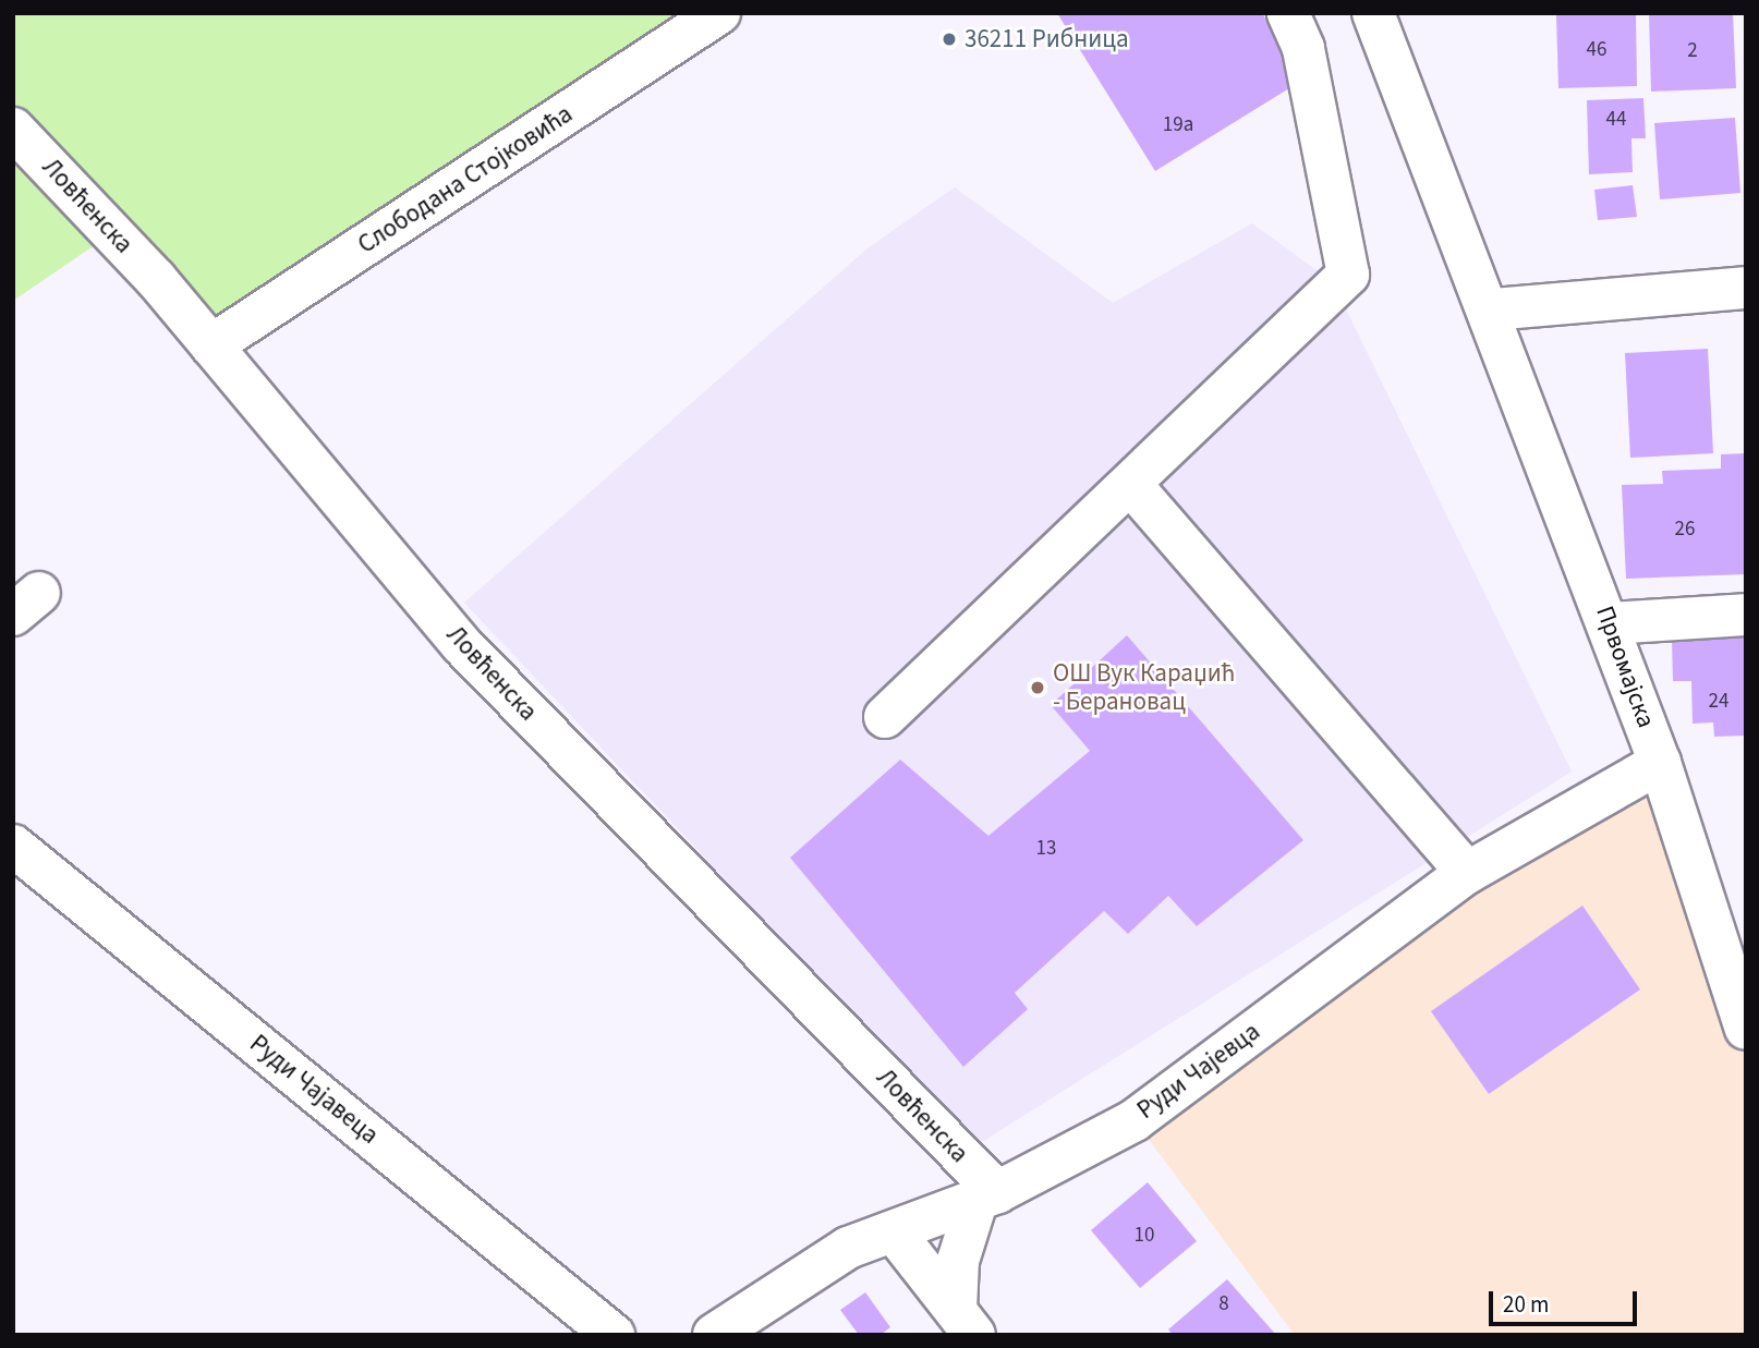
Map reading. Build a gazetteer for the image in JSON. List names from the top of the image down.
{
  "streets": {
    "street": [
      "Слободана Стојковића",
      "Ловћенска",
      "Првомајска",
      "Руди Чајевца",
      "Руди Чајавеца"
    ]
  },
  "crossings": [
    ["Слободана Стојковића", "Ловћенска"],
    ["Ловћенска", "Руди Чајевца"],
    ["Првомајска", "Руди Чајевца"]
  ],
  "places": ["36211 Рибница", "ОШ Вук Караџић - Берановац"],
  "house_numbers": [
    "46",
    "2",
    "44",
    "19a",
    "26",
    "24",
    "13",
    "10",
    "8"
  ],
  "scale_bar": "20 m"
}
